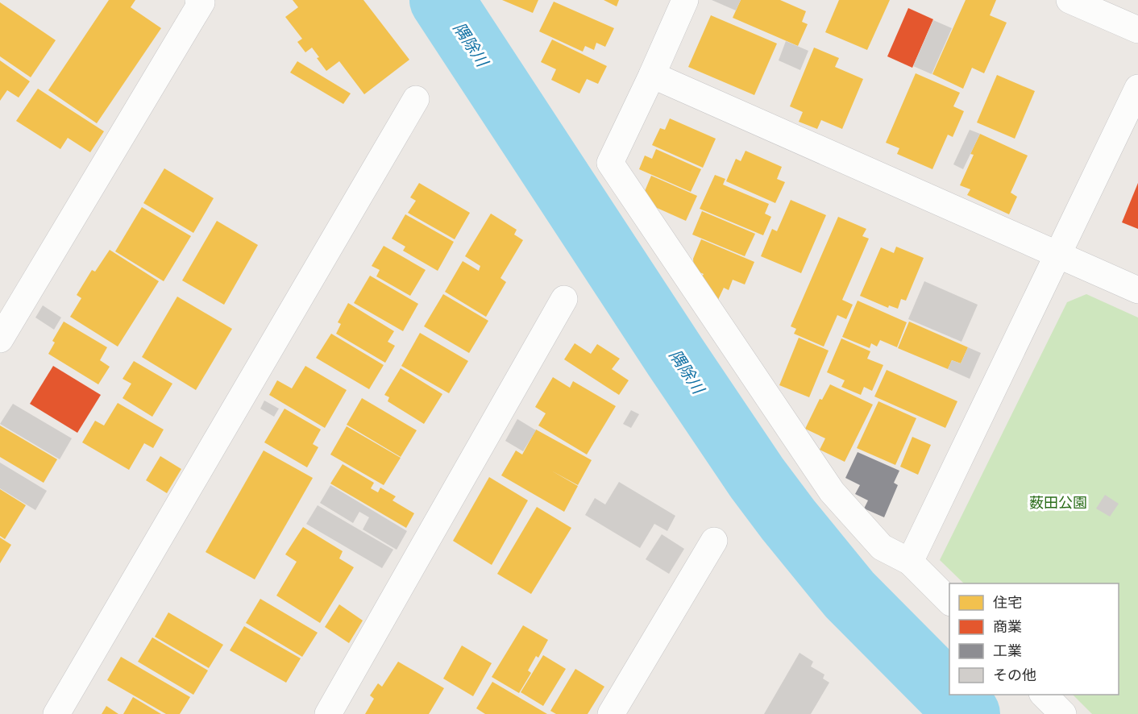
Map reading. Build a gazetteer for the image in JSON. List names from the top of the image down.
{
  "water": ["隅除川"],
  "parks": ["薮田公園"],
  "legend": [
    "住宅",
    "商業",
    "工業",
    "その他"
  ]
}
